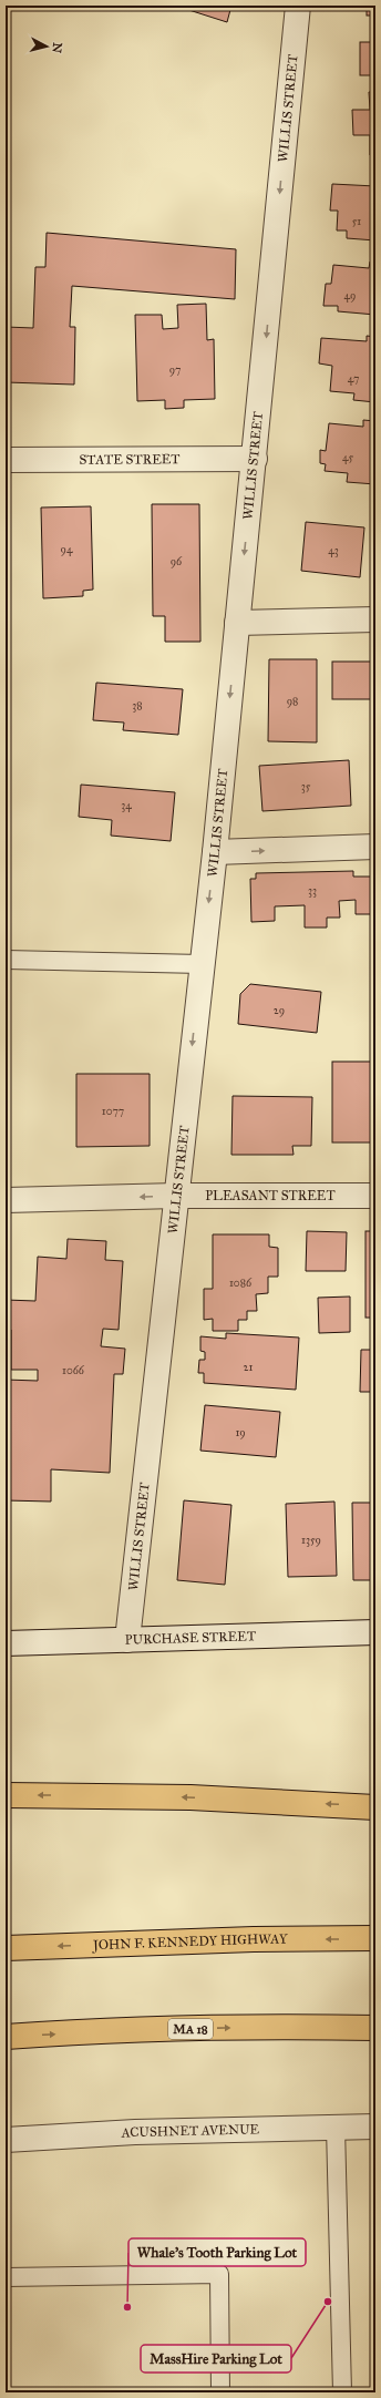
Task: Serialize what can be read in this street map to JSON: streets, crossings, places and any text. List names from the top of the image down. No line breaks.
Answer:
{"streets":{"highway":["JOHN F. KENNEDY HIGHWAY","MA 18"],"street":["WILLIS STREET","STATE STREET","PLEASANT STREET","PURCHASE STREET","ACUSHNET AVENUE"]},"crossings":[["WILLIS STREET","STATE STREET"],["WILLIS STREET","PLEASANT STREET"],["WILLIS STREET","PURCHASE STREET"]],"one_way":["WILLIS STREET","PLEASANT STREET"],"places":["MassHire Parking Lot","Whale's Tooth Parking Lot"],"house_numbers":["51","49","97","47","45","94","43","96","98","38","35","34","33","29","1077","1086","21","1066","19","1359"],"north":"right"}
